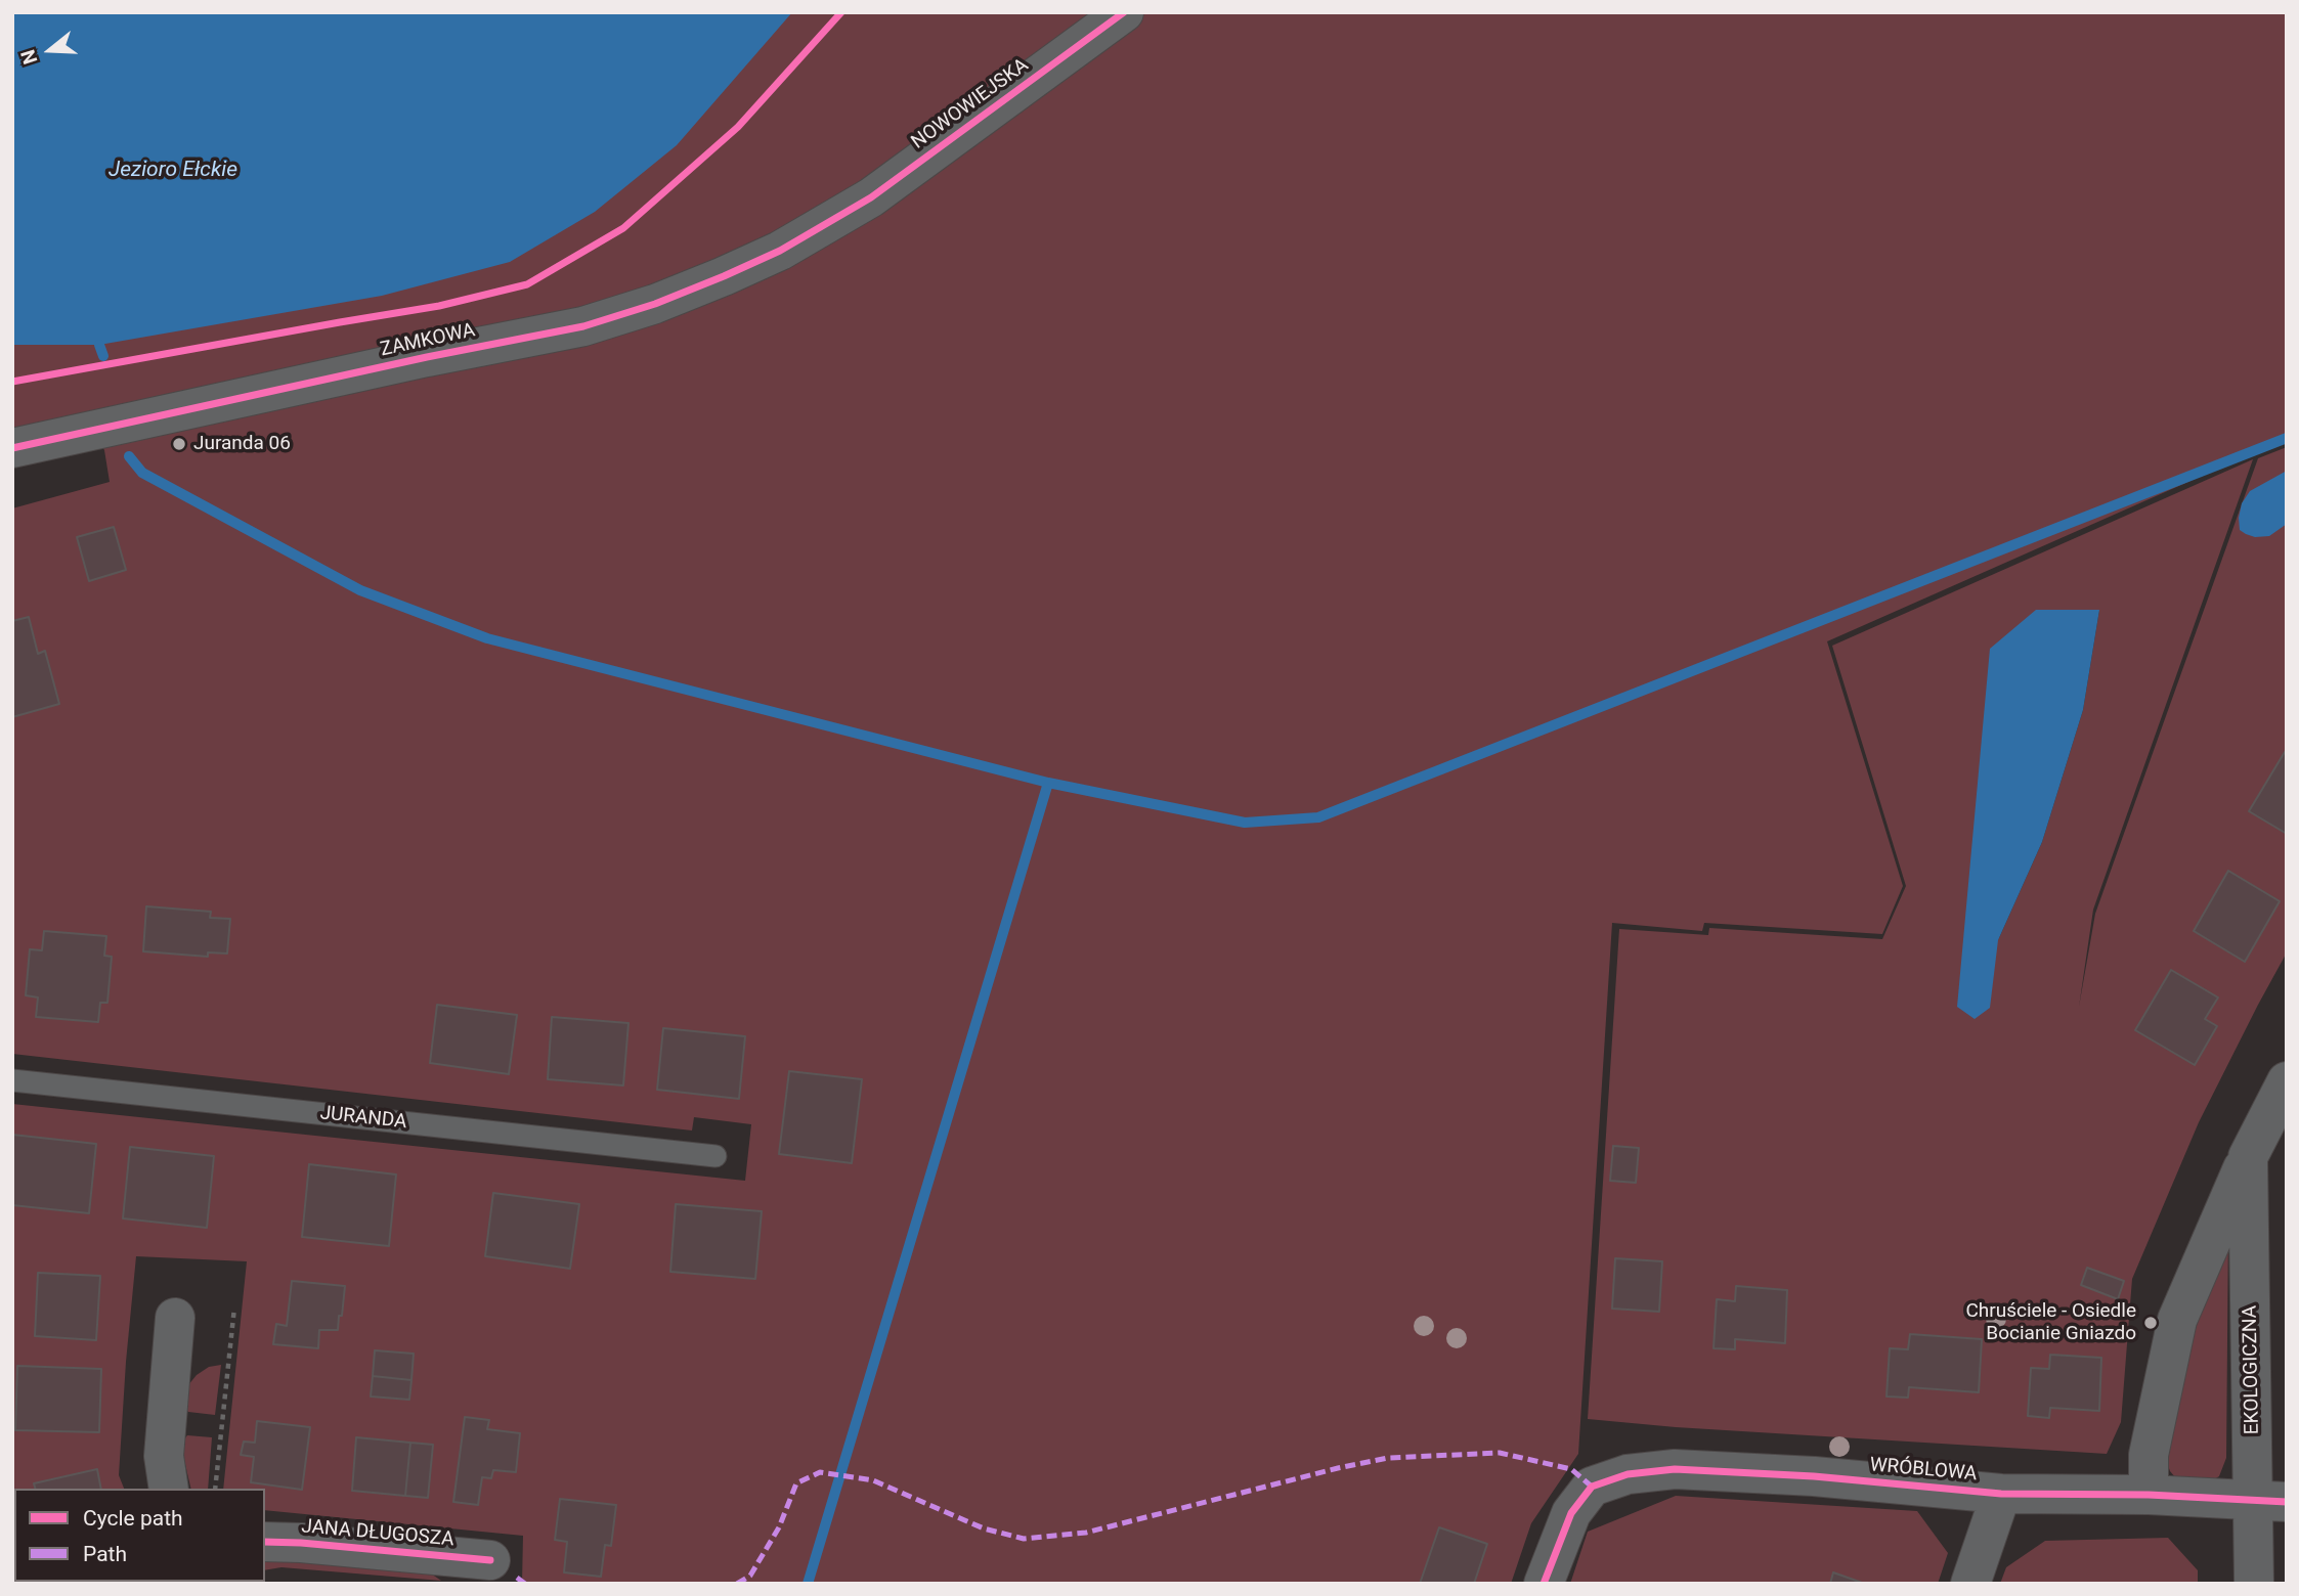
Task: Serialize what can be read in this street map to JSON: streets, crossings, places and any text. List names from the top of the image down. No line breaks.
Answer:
{"streets":{"street":["NOWOWIEJSKA","ZAMKOWA","EKOLOGICZNA","WRÓBLOWA","JANA DŁUGOSZA"],"lane":["JURANDA"]},"crossings":[["NOWOWIEJSKA","ZAMKOWA"],["EKOLOGICZNA","WRÓBLOWA"]],"water":["Jezioro Ełckie"],"places":["Juranda 06","Chruściele - Osiedle Bocianie Gniazdo"],"legend":["Cycle path","Path"],"north":"left"}
